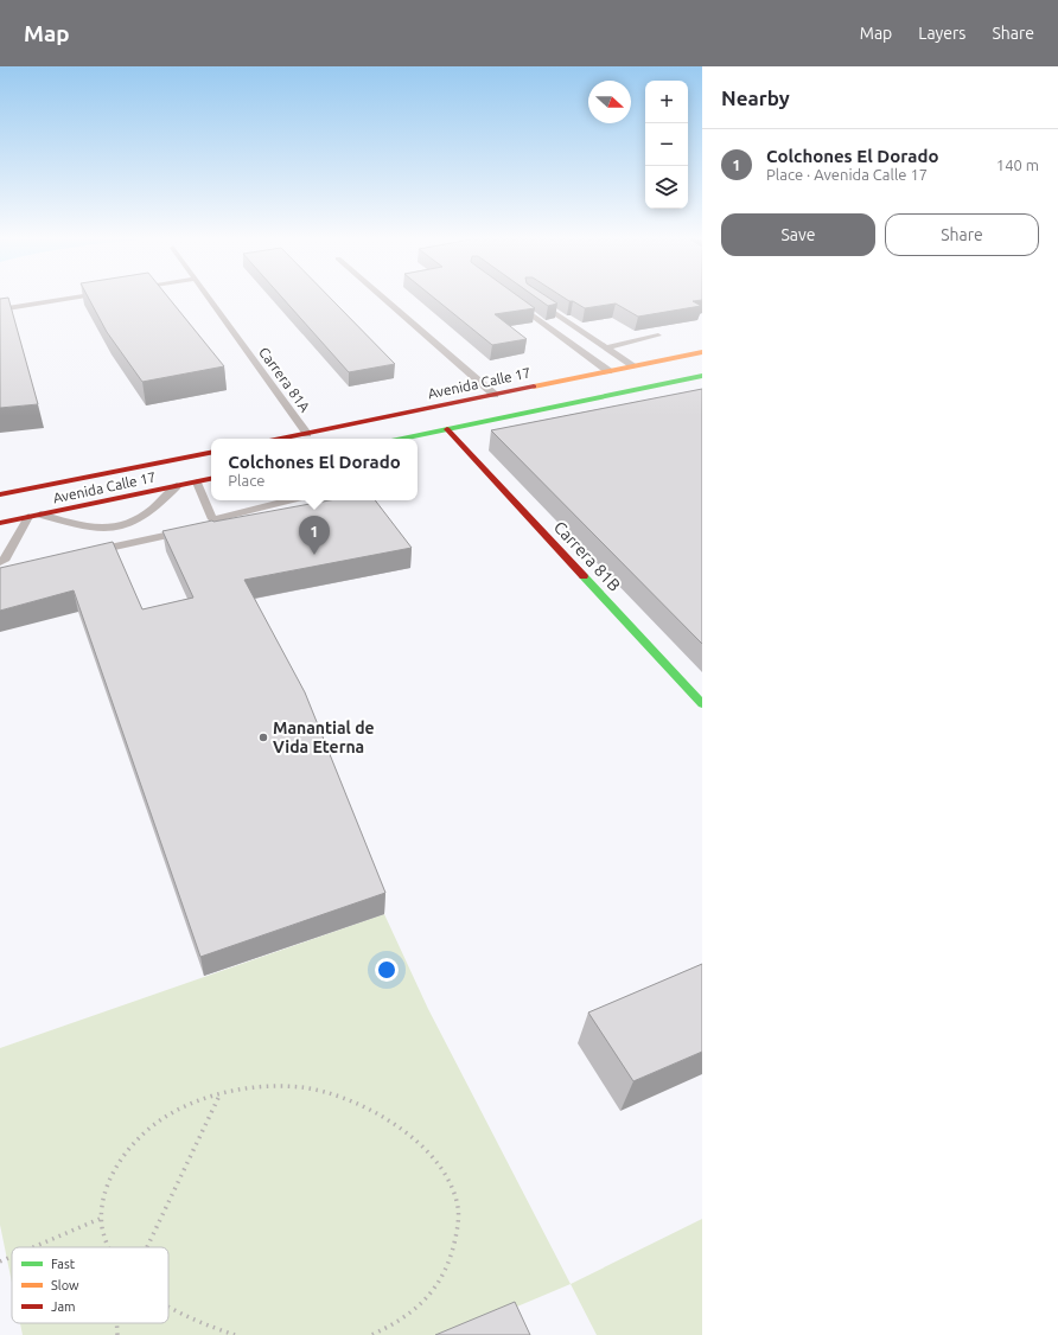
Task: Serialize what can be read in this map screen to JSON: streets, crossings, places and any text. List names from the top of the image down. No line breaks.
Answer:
{"streets":{"main road":["Avenida Calle 17","Carrera 81B"],"lane":["Carrera 81A"]},"crossings":[["Carrera 81A","Avenida Calle 17"]],"places":["Manantial de Vida Eterna"],"legend":["Fast","Slow","Jam"],"north":"right","page":{"header":"Map","nav":["Map","Layers","Share"],"heading":"Nearby","map_buttons":["+","−"],"list":[{"mark":"1","name":"Colchones El Dorado","note":"Place · Avenida Calle 17","value":"140 m"}],"buttons":["Save","Share"],"popup":["Colchones El Dorado","Place"],"pins":"1"}}
